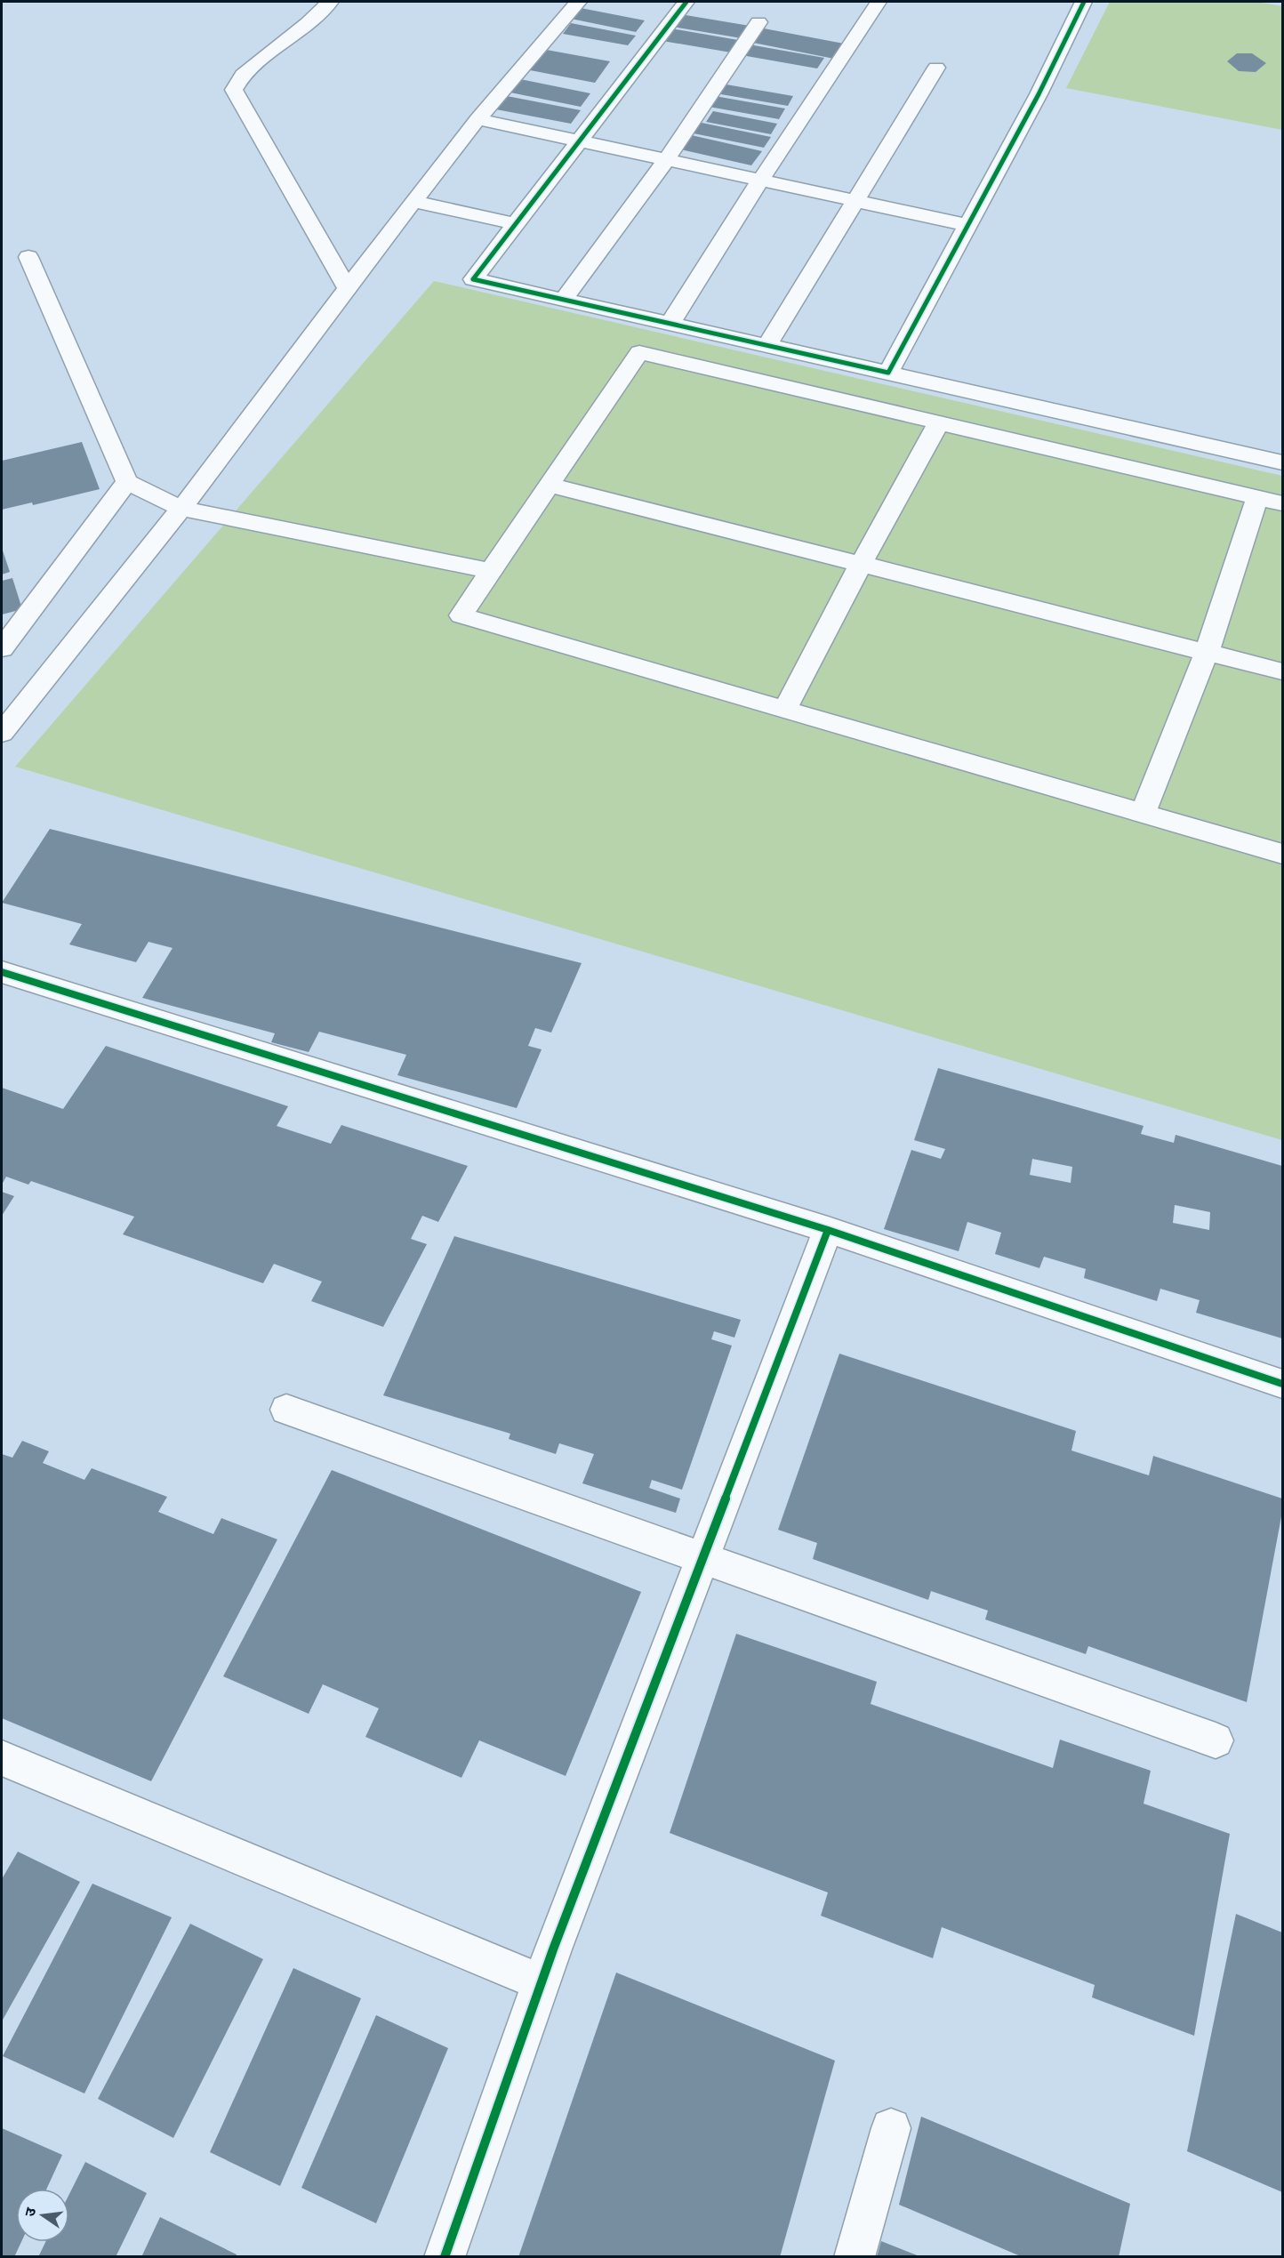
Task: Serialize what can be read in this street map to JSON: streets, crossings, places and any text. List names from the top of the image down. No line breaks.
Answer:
{"north":"left"}
